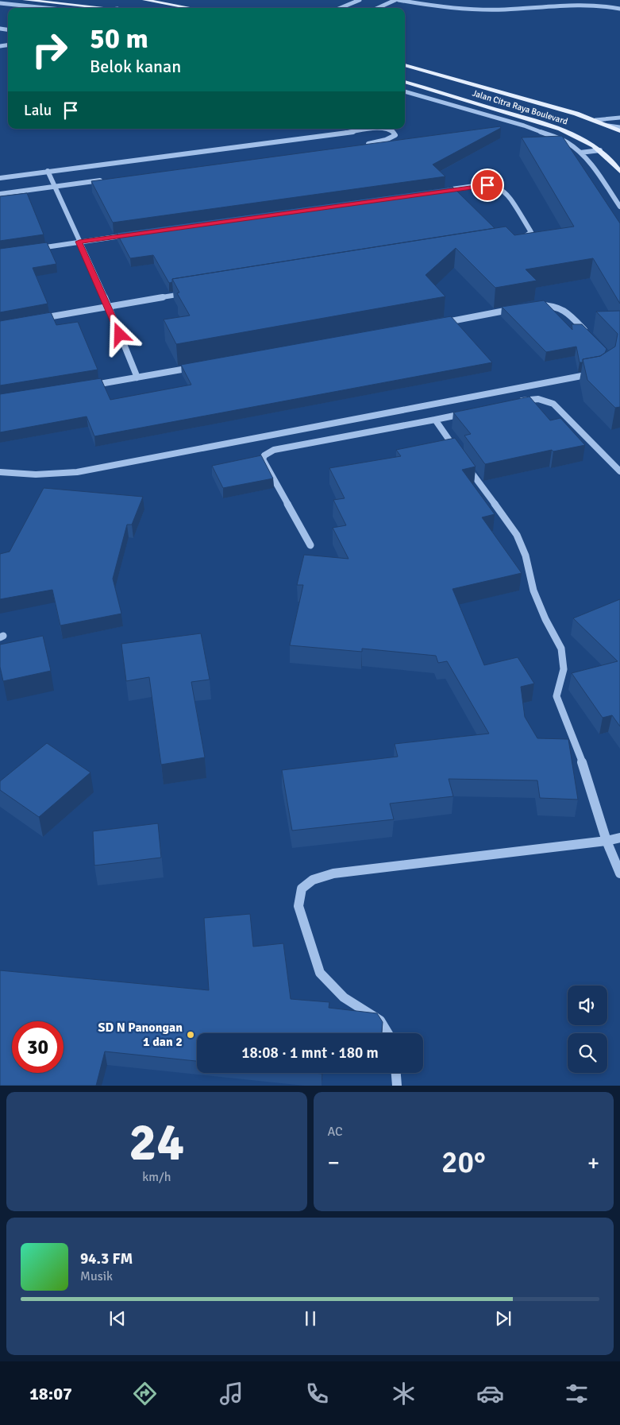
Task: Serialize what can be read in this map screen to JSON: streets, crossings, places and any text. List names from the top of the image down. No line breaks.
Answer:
{"streets":{"main road":["Jalan Citra Raya Boulevard"]},"places":["SD N Panongan 1 dan 2"],"page":{"turn":["50 m","Belok kanan"],"then":"Lalu","limit":"30","trip":"18:08 · 1 mnt · 180 m","tile":[["24","km/h"],"AC"],"heat":["−","20°","+"],"song":["94.3 FM","Musik"],"tabs":"18:07"}}
